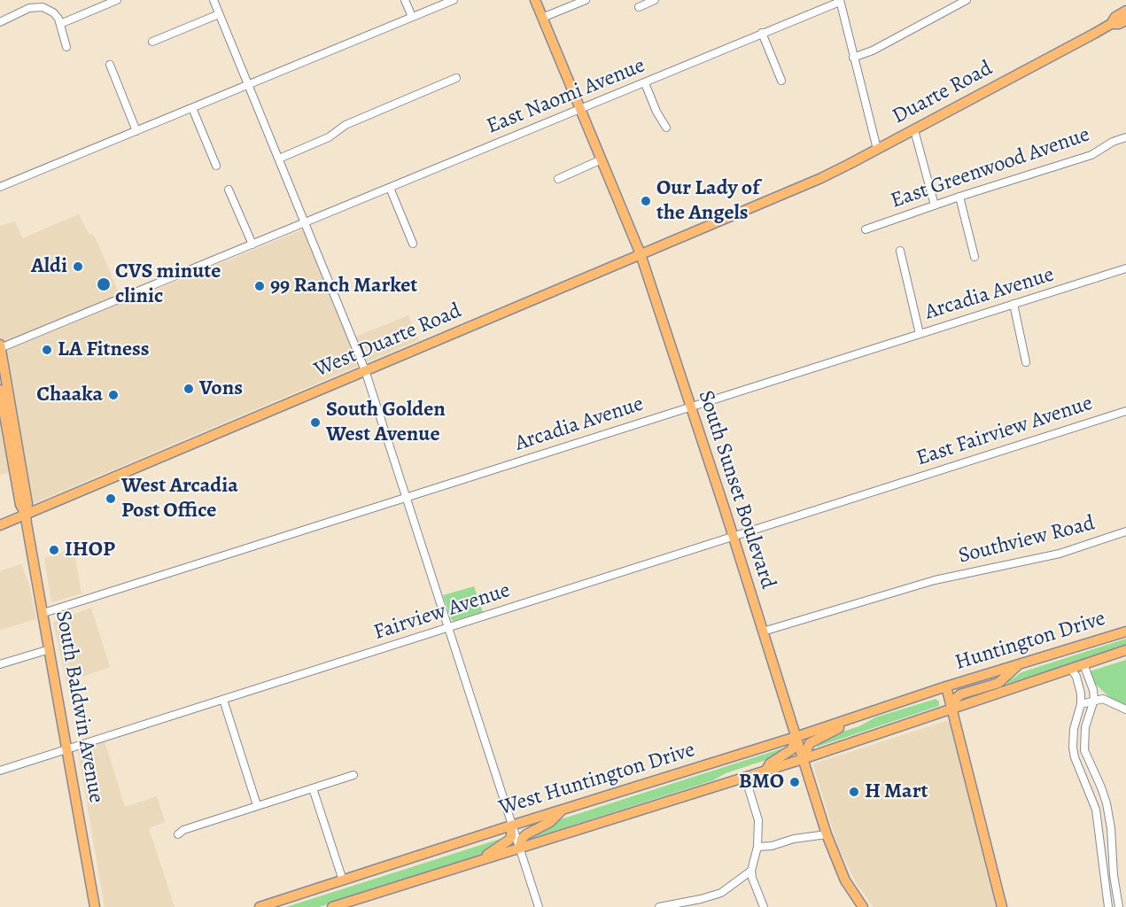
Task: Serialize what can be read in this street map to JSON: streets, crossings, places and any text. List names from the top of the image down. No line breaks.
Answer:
{"streets":{"main road":["Duarte Road","West Duarte Road","South Sunset Boulevard","Huntington Drive","South Baldwin Avenue","West Huntington Drive"],"street":["East Naomi Avenue","East Greenwood Avenue","Arcadia Avenue","East Fairview Avenue","Southview Road","Fairview Avenue"]},"crossings":[["Duarte Road","West Duarte Road"],["East Naomi Avenue","South Sunset Boulevard"],["East Naomi Avenue","South Baldwin Avenue"],["Arcadia Avenue","South Sunset Boulevard"],["Arcadia Avenue","South Baldwin Avenue"],["West Duarte Road","South Sunset Boulevard"],["West Duarte Road","South Baldwin Avenue"],["East Fairview Avenue","Fairview Avenue"],["South Sunset Boulevard","Southview Road"],["South Sunset Boulevard","Fairview Avenue"],["South Sunset Boulevard","West Huntington Drive"],["Fairview Avenue","South Baldwin Avenue"],["Huntington Drive","West Huntington Drive"]],"places":["Our Lady of the Angels","Aldi","CVS minute clinic","99 Ranch Market","LA Fitness","Vons","Chaaka","South Golden West Avenue","West Arcadia Post Office","IHOP","BMO","H Mart"]}
